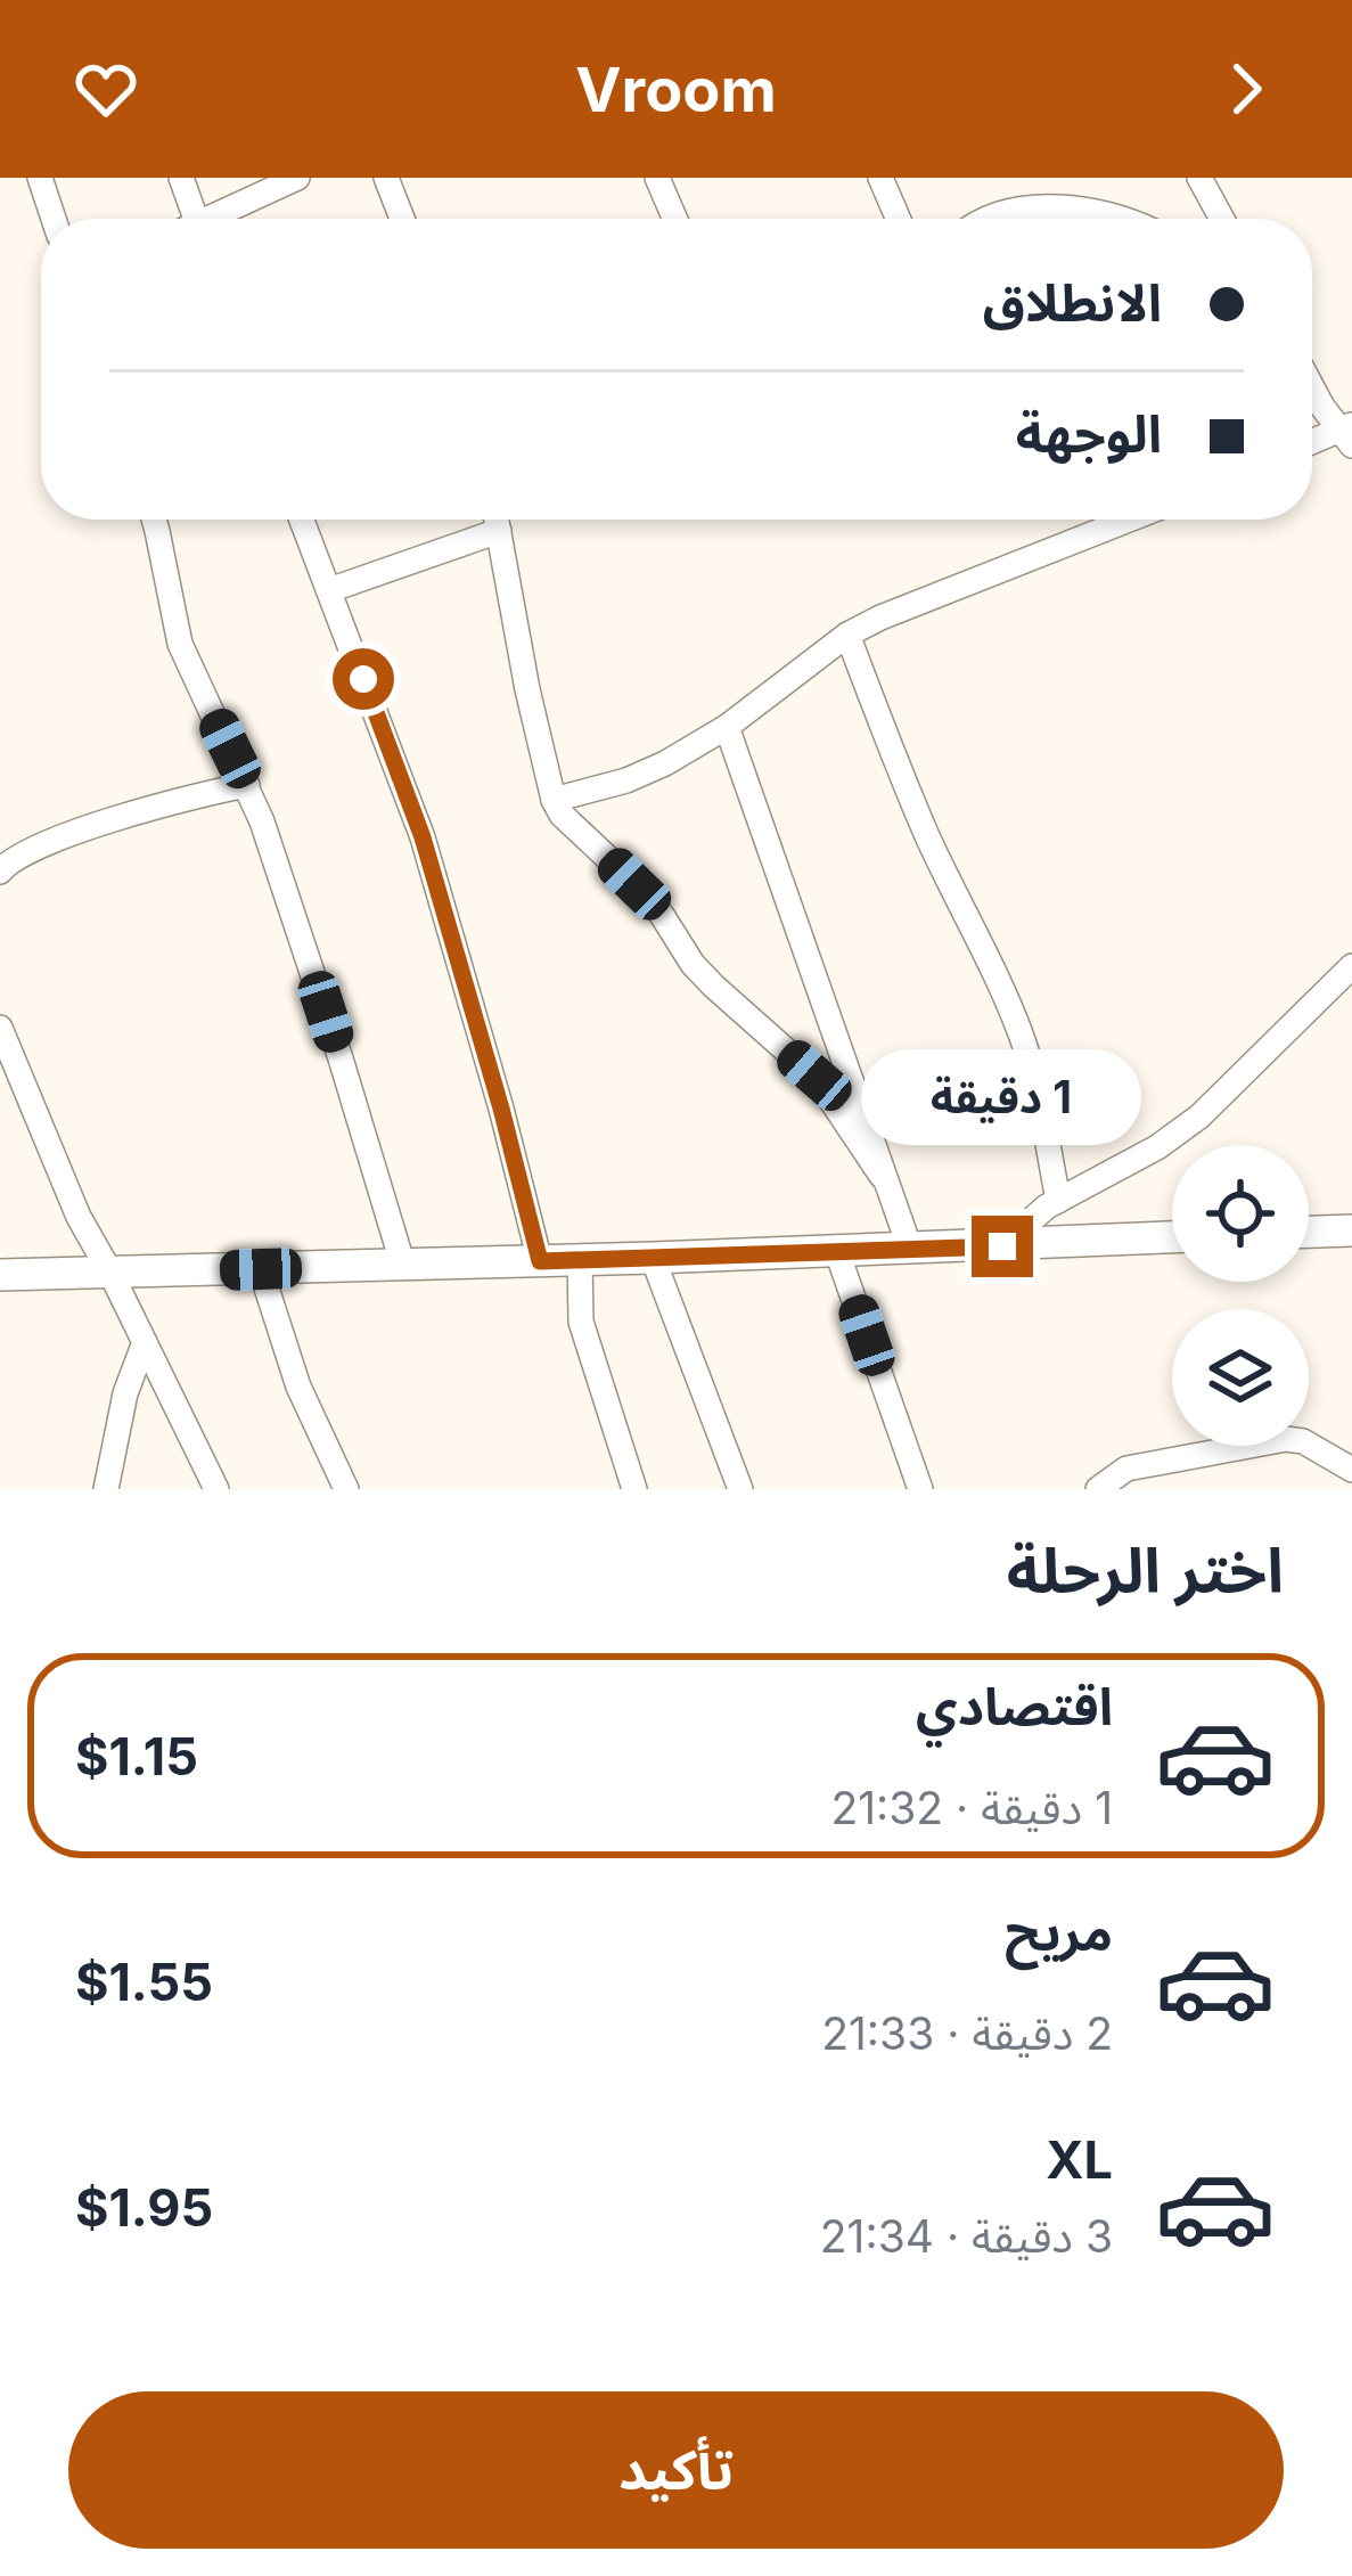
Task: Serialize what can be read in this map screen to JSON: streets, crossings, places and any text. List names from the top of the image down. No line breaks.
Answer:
{"page":{"header":"Vroom","banner":["الانطلاق","الوجهة"],"bubble":"1 دقيقة","heading":"اختر الرحلة","list":[{"name":"اقتصادي","note":"1 دقيقة · 21:32","value":"$1.15"},{"name":"مريح","note":"2 دقيقة · 21:33","value":"$1.55"},{"name":"XL","note":"3 دقيقة · 21:34","value":"$1.95"}],"buttons":"تأكيد"}}
